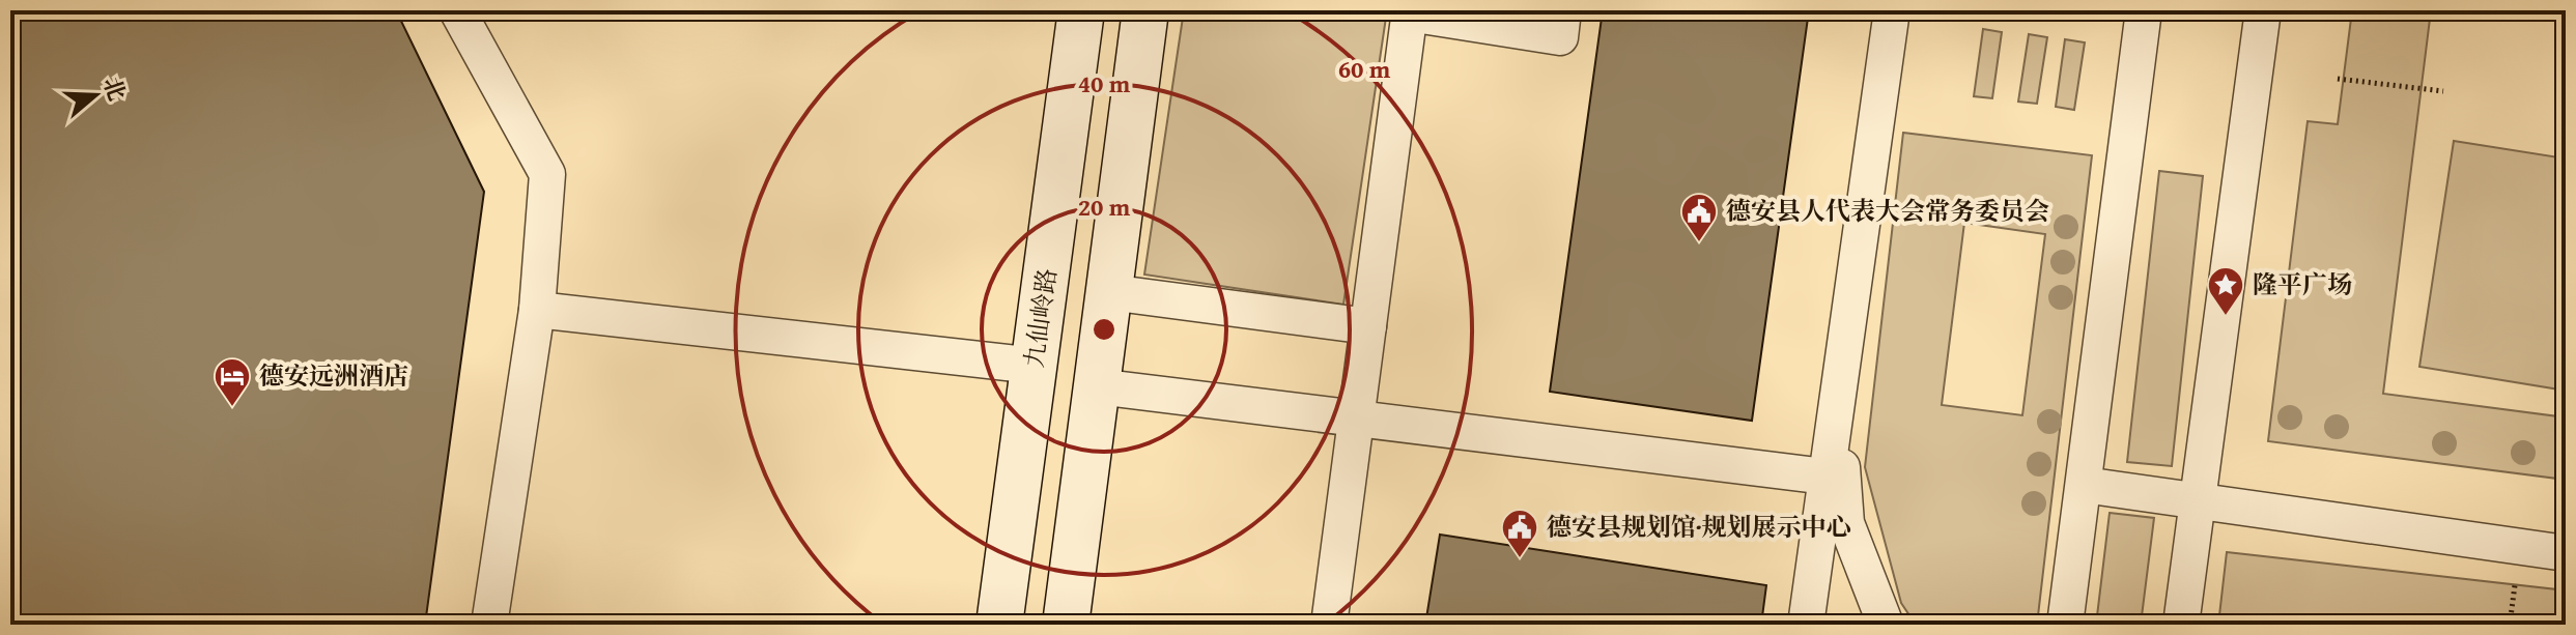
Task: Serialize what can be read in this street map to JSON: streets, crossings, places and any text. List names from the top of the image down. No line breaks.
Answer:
{"streets":{"street":["九仙岭路"]},"places":{"public building":["德安县人代表大会常务委员会","德安县规划馆·规划展示中心"],"place":["隆平广场"],"hotel":["德安远洲酒店"]},"north":"right","rings":["60 m","40 m","20 m"]}
